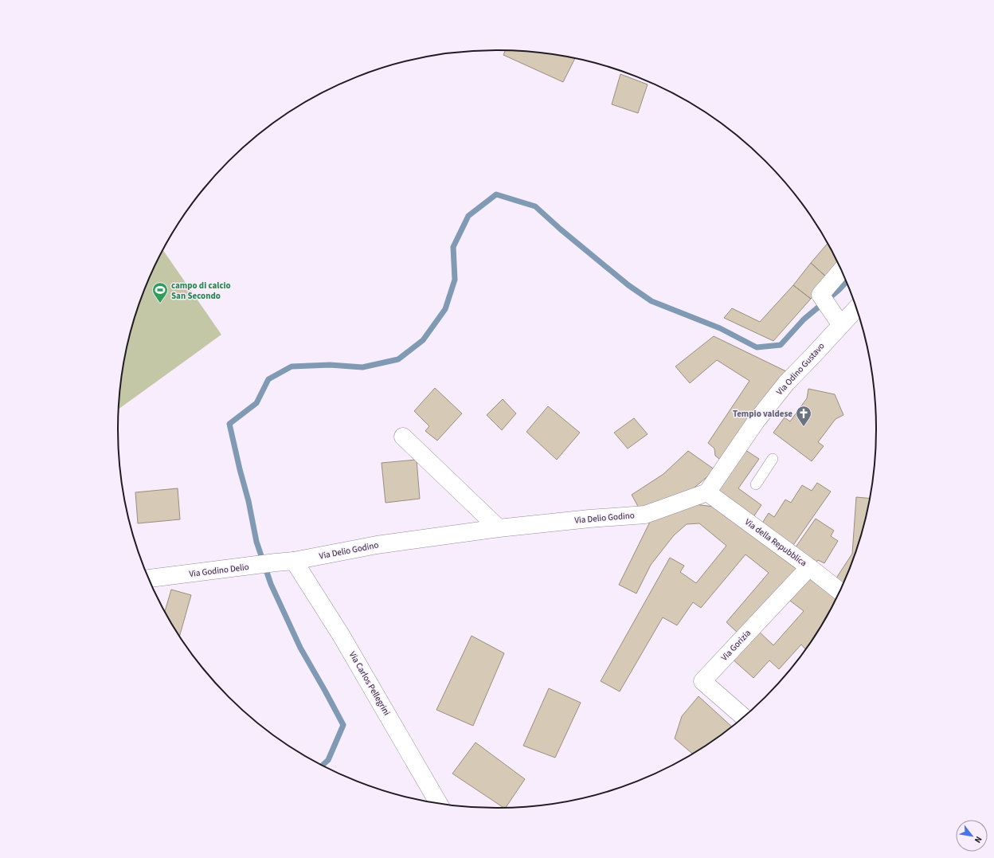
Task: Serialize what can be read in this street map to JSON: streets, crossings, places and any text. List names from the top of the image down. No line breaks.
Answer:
{"streets":{"street":["Via Odino Gustavo","Via Delio Godino","Via della Repubblica","Via Godino Delio","Via Gorizia","Via Carlos Pellegrini"]},"crossings":[["Via Odino Gustavo","Via Delio Godino"],["Via Odino Gustavo","Via della Repubblica"],["Via Delio Godino","Via della Repubblica"],["Via Delio Godino","Via Godino Delio"],["Via Delio Godino","Via Carlos Pellegrini"],["Via della Repubblica","Via Gorizia"],["Via Godino Delio","Via Carlos Pellegrini"]],"places":{"sports":["campo di calcio San Secondo"],"church":["Tempio valdese"]},"north":"bottom right"}
